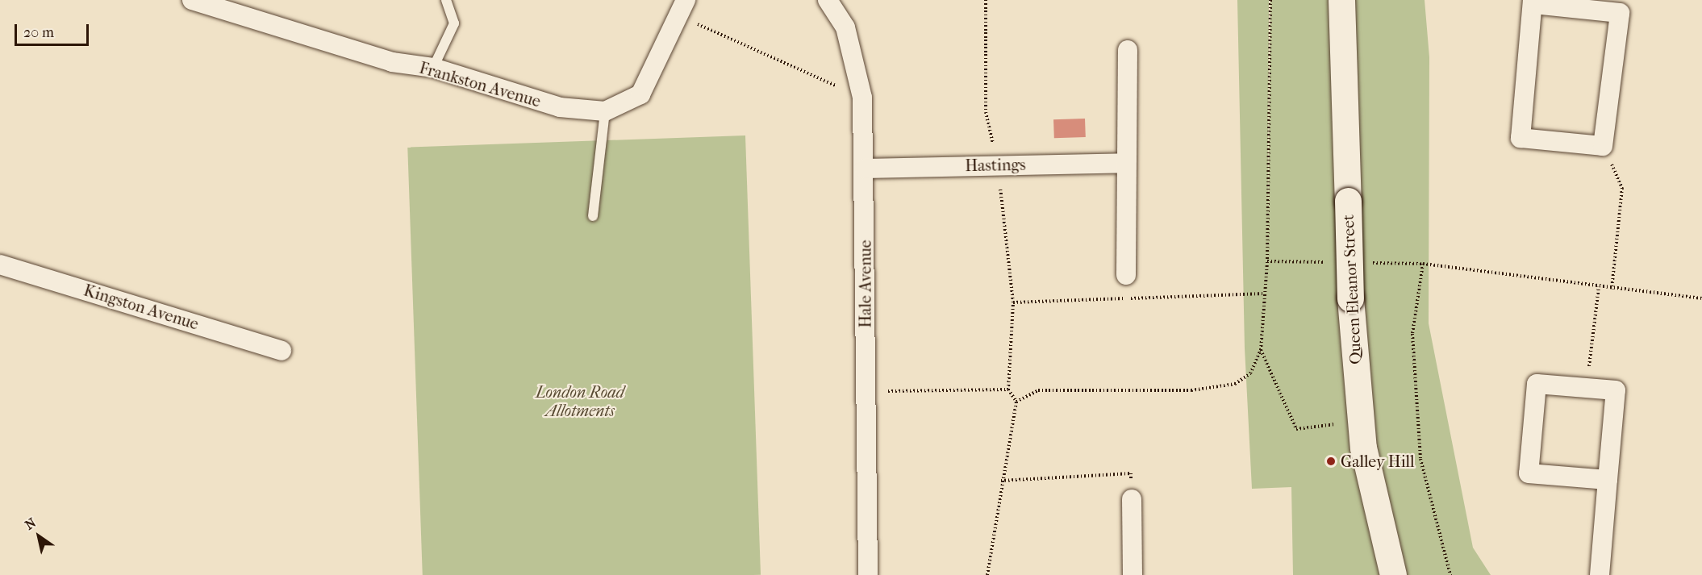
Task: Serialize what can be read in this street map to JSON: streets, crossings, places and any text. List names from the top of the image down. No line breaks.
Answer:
{"streets":{"street":["Frankston Avenue","Hastings","Hale Avenue","Queen Eleanor Street","Kingston Avenue"]},"crossings":[["Hastings","Hale Avenue"]],"parks":["London Road Allotments"],"places":["Galley Hill"],"scale_bar":"20 m","north":"top left"}
